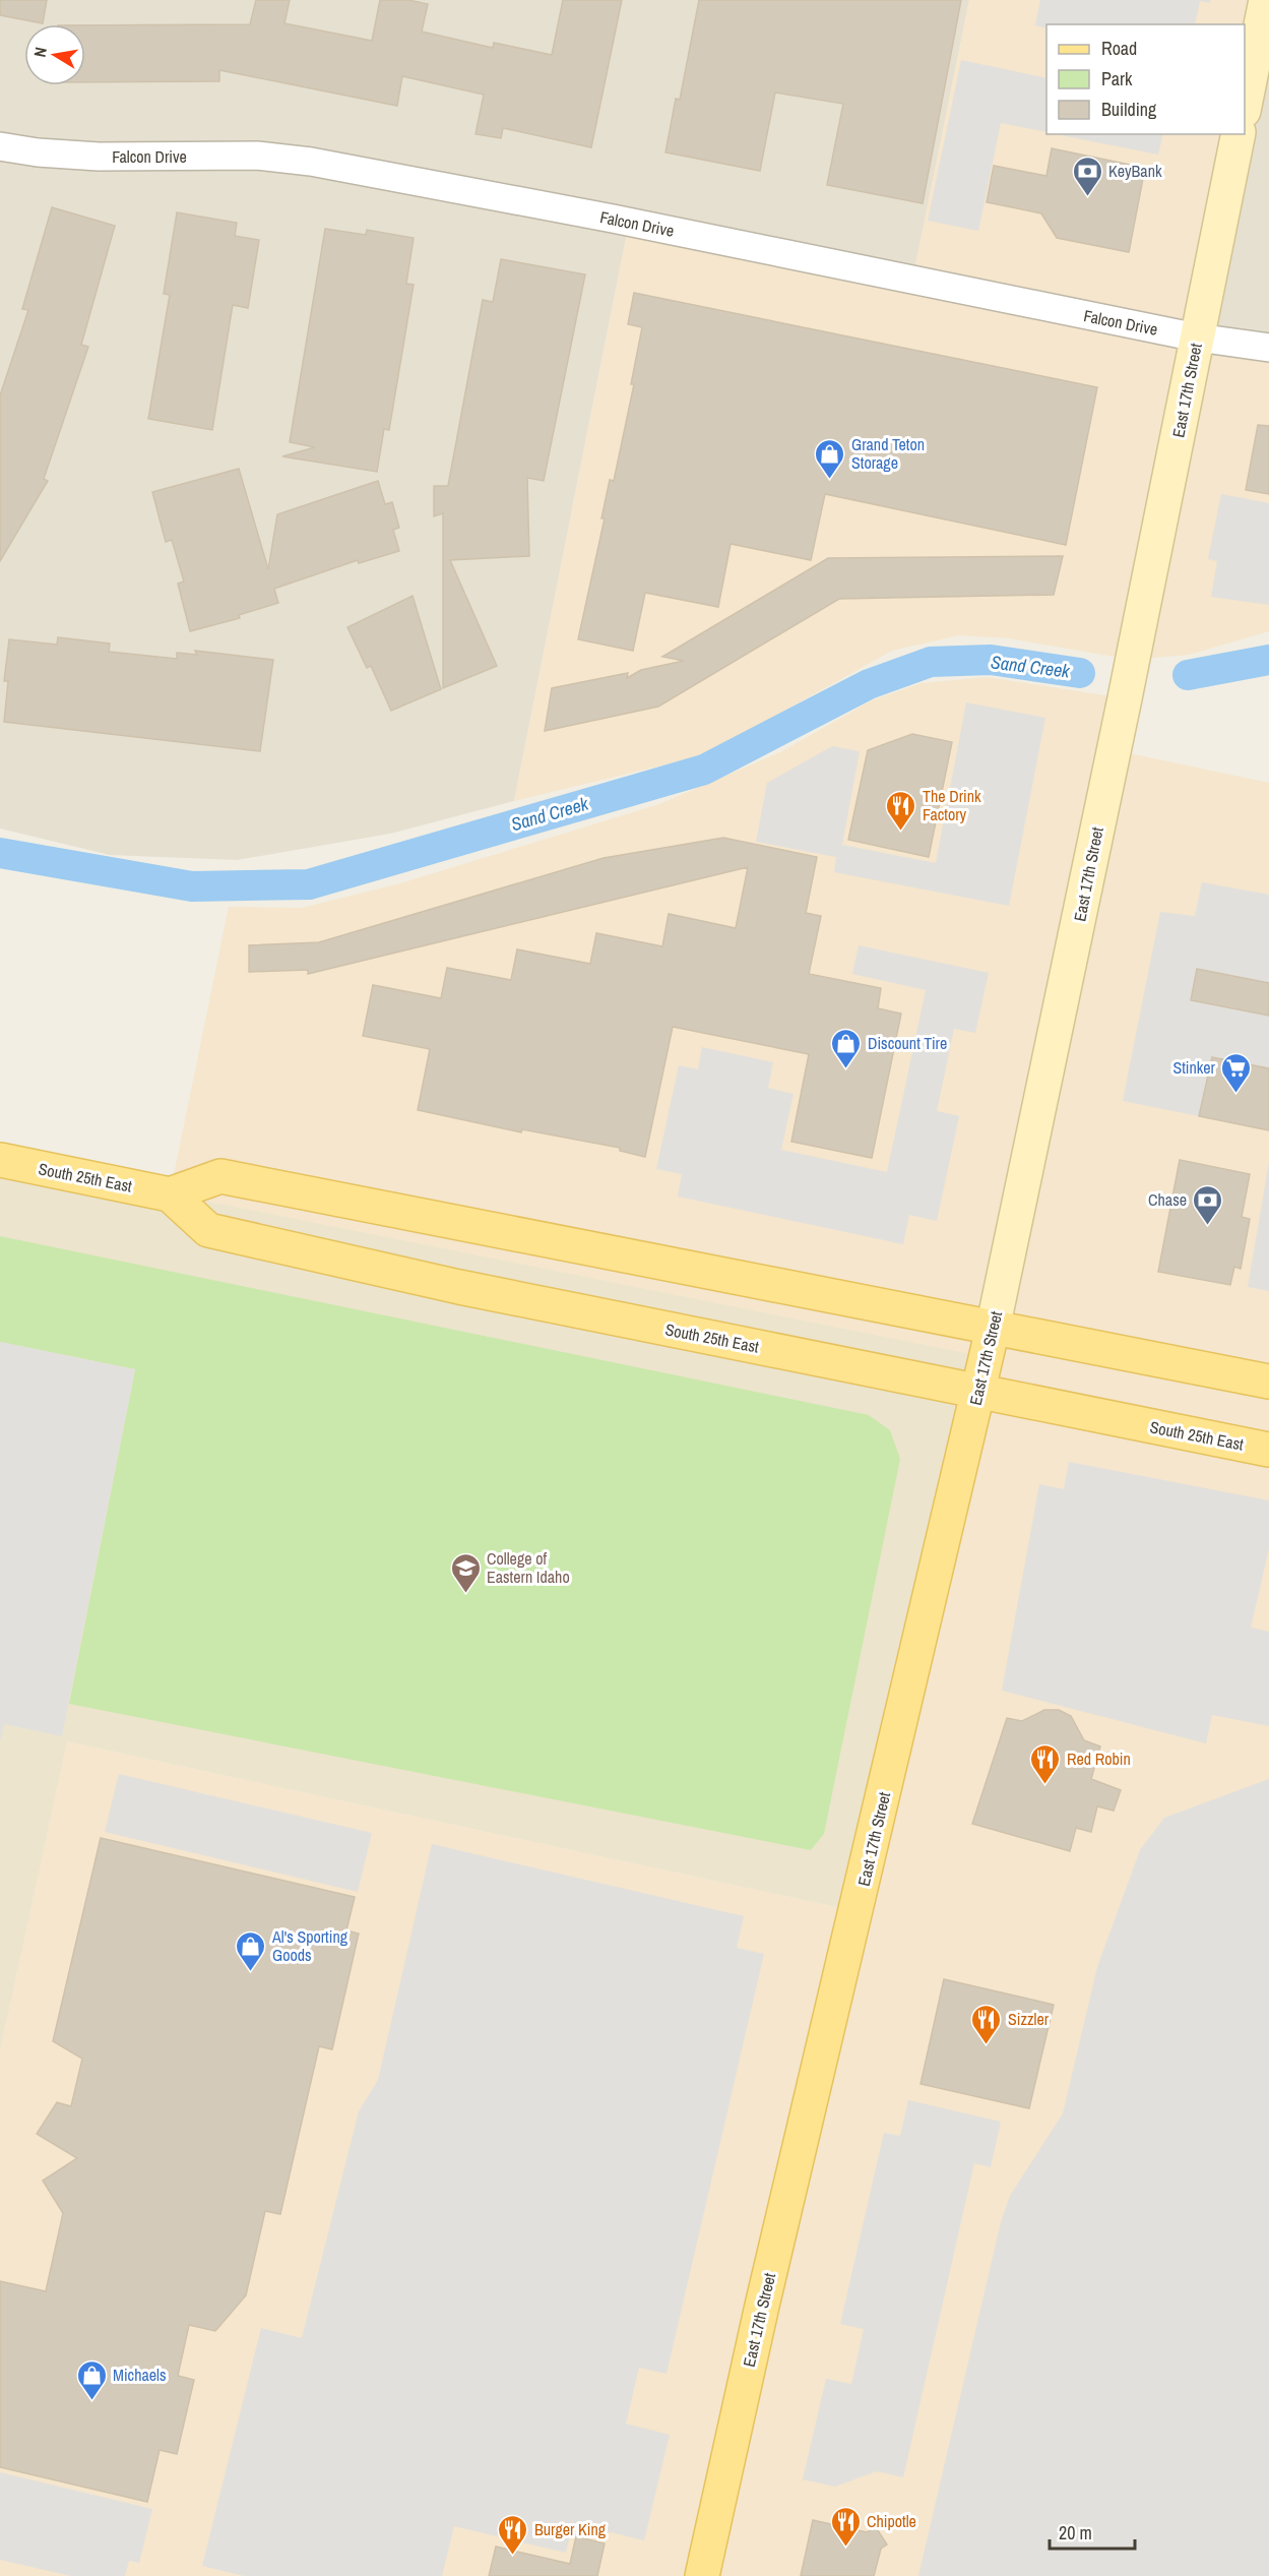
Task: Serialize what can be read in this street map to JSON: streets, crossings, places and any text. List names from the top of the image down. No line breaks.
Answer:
{"streets":{"main road":["East 17th Street","South 25th East"],"street":["Falcon Drive"]},"crossings":[["Falcon Drive","East 17th Street"],["East 17th Street","South 25th East"]],"water":["Sand Creek"],"places":{"bank":["KeyBank","Chase"],"shop":["Grand Teton Storage","Discount Tire","Al's Sporting Goods","Michaels"],"restaurant":["The Drink Factory","Red Robin","Sizzler","Chipotle","Burger King"],"supermarket":["Stinker"],"school or university":["College of Eastern Idaho"]},"legend":["Road","Park","Building"],"scale_bar":"20 m","north":"left"}
